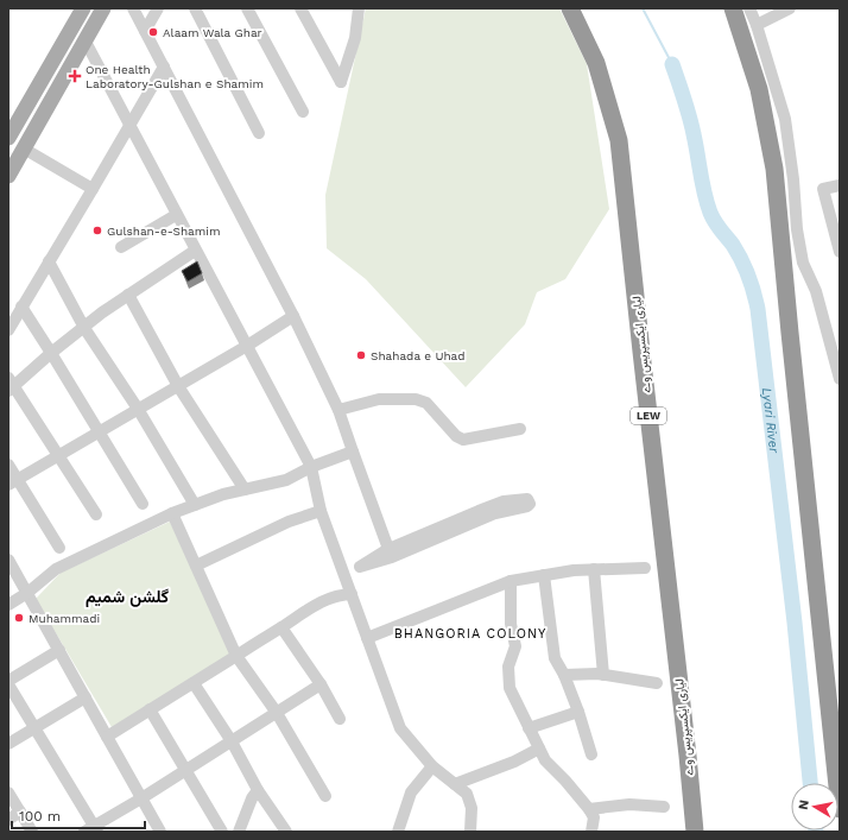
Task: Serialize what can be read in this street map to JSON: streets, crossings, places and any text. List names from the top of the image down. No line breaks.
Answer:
{"streets":{"highway":["لیاری ایکسپریس وے","LEW"]},"districts":["گلشن شمیم","BHANGORIA COLONY"],"water":["Lyari River"],"places":{"other":["Alaam Wala Ghar","Gulshan-e-Shamim","Shahada e Uhad","Muhammadi"],"health":["One Health Laboratory-Gulshan e Shamim"]},"scale_bar":"100 m","north":"left"}
